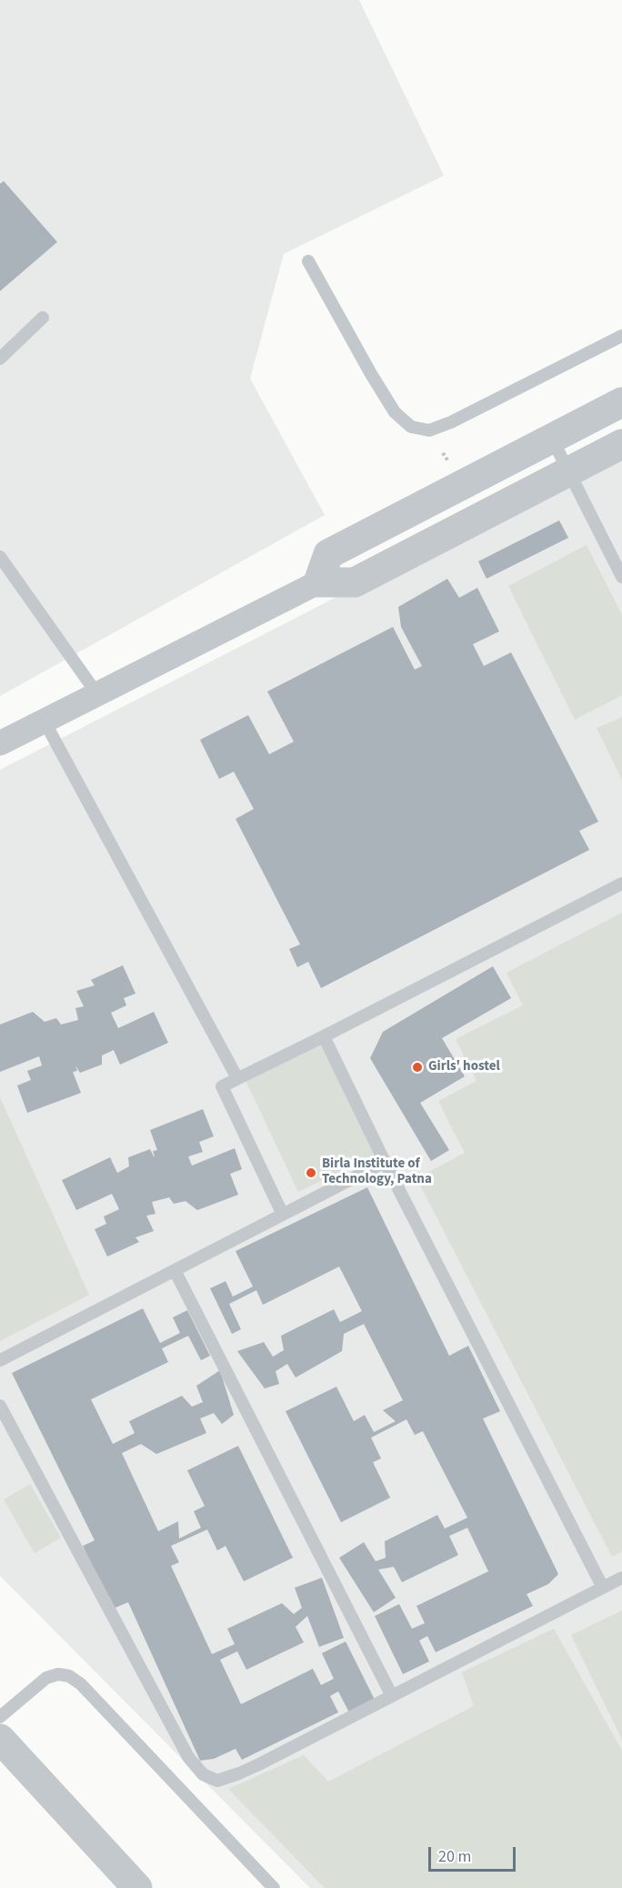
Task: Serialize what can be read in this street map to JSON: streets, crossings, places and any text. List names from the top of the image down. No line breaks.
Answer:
{"places":["Girls' hostel","Birla Institute of Technology, Patna"],"scale_bar":"20 m"}
